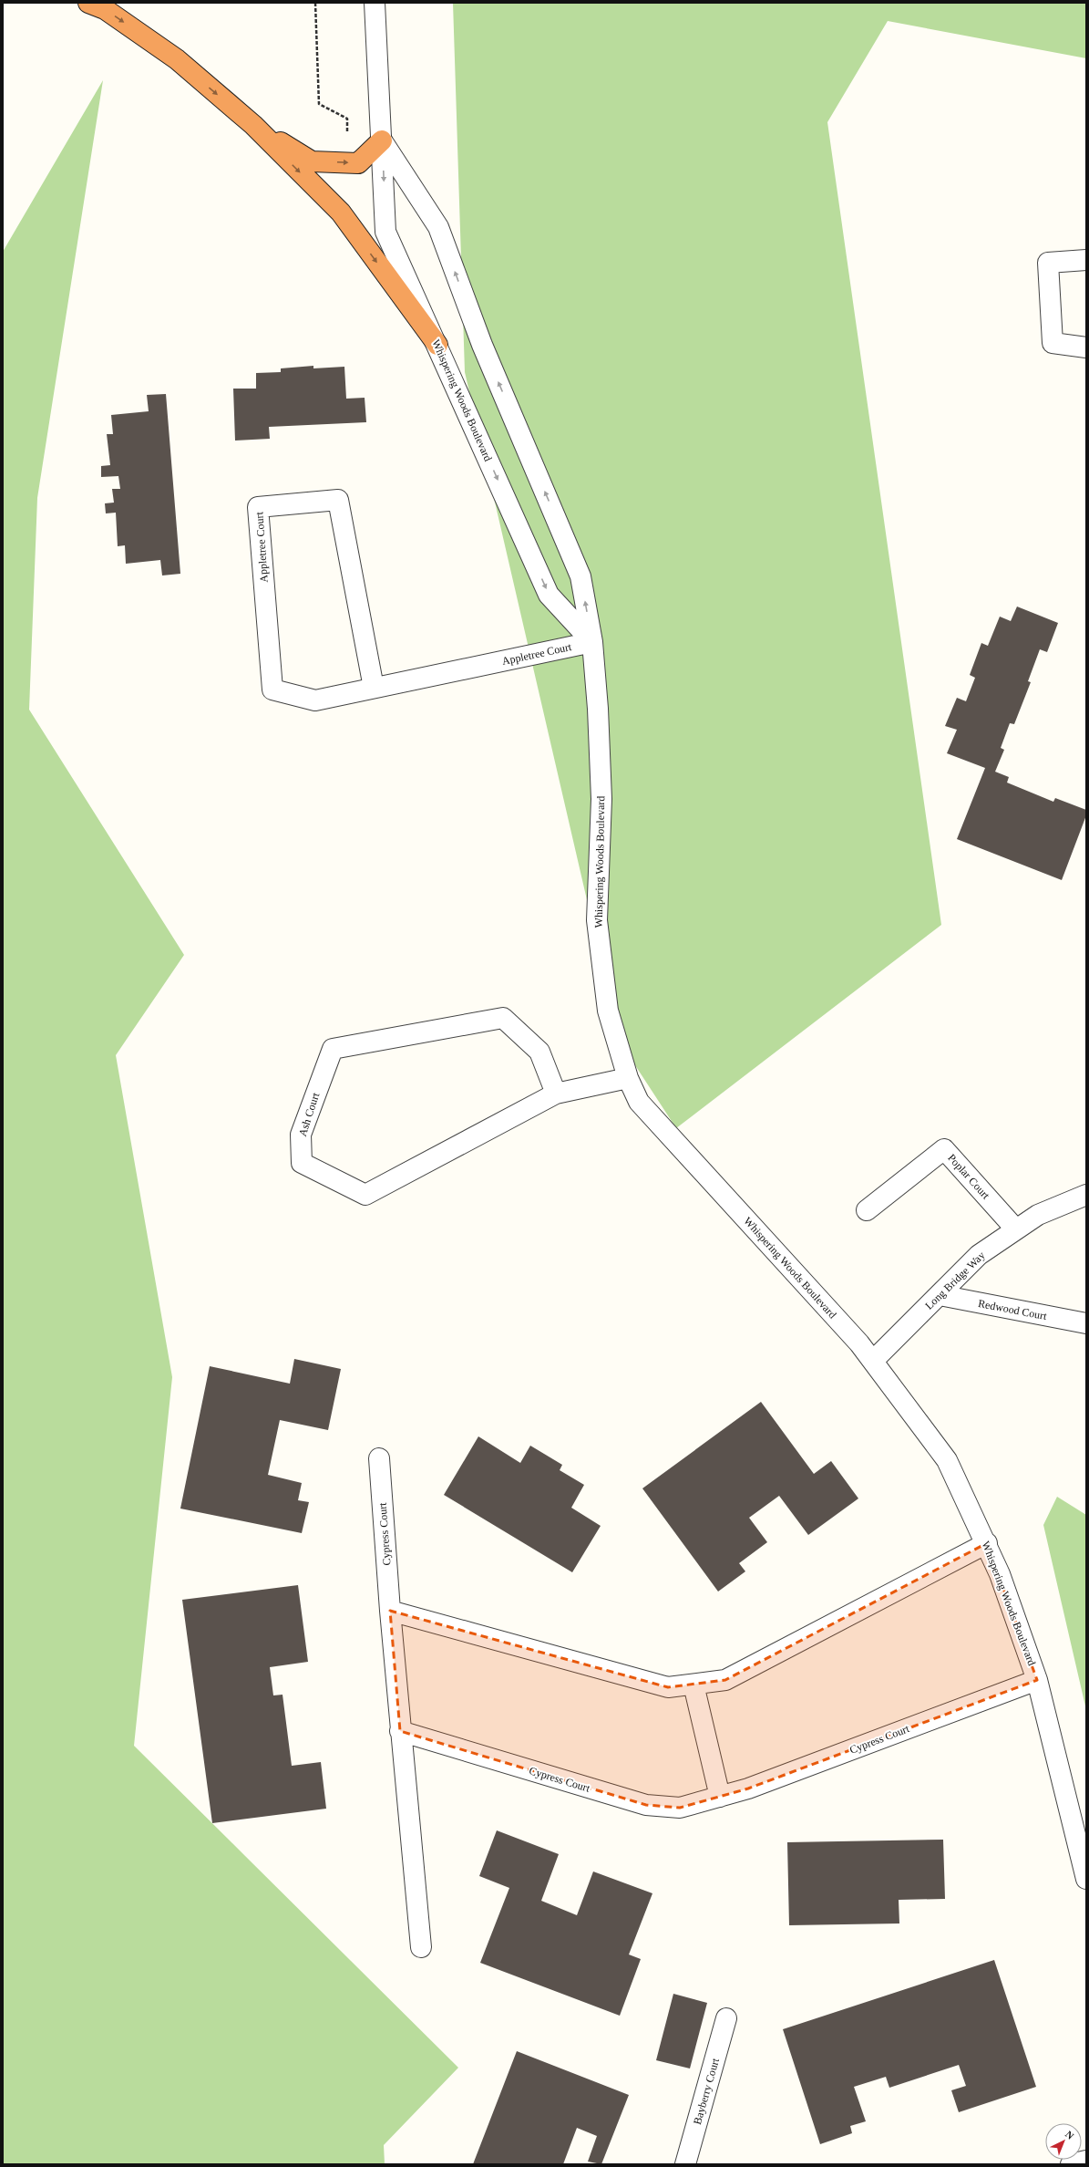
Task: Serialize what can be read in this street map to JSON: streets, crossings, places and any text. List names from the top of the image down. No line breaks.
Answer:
{"streets":{"street":["Whispering Woods Boulevard","Appletree Court","Ash Court","Poplar Court","Long Bridge Way","Redwood Court","Cypress Court","Bayberry Court"]},"crossings":[["Whispering Woods Boulevard","Appletree Court"],["Whispering Woods Boulevard","Ash Court"],["Whispering Woods Boulevard","Long Bridge Way"],["Whispering Woods Boulevard","Cypress Court"],["Poplar Court","Long Bridge Way"],["Long Bridge Way","Redwood Court"]],"north":"top right"}
